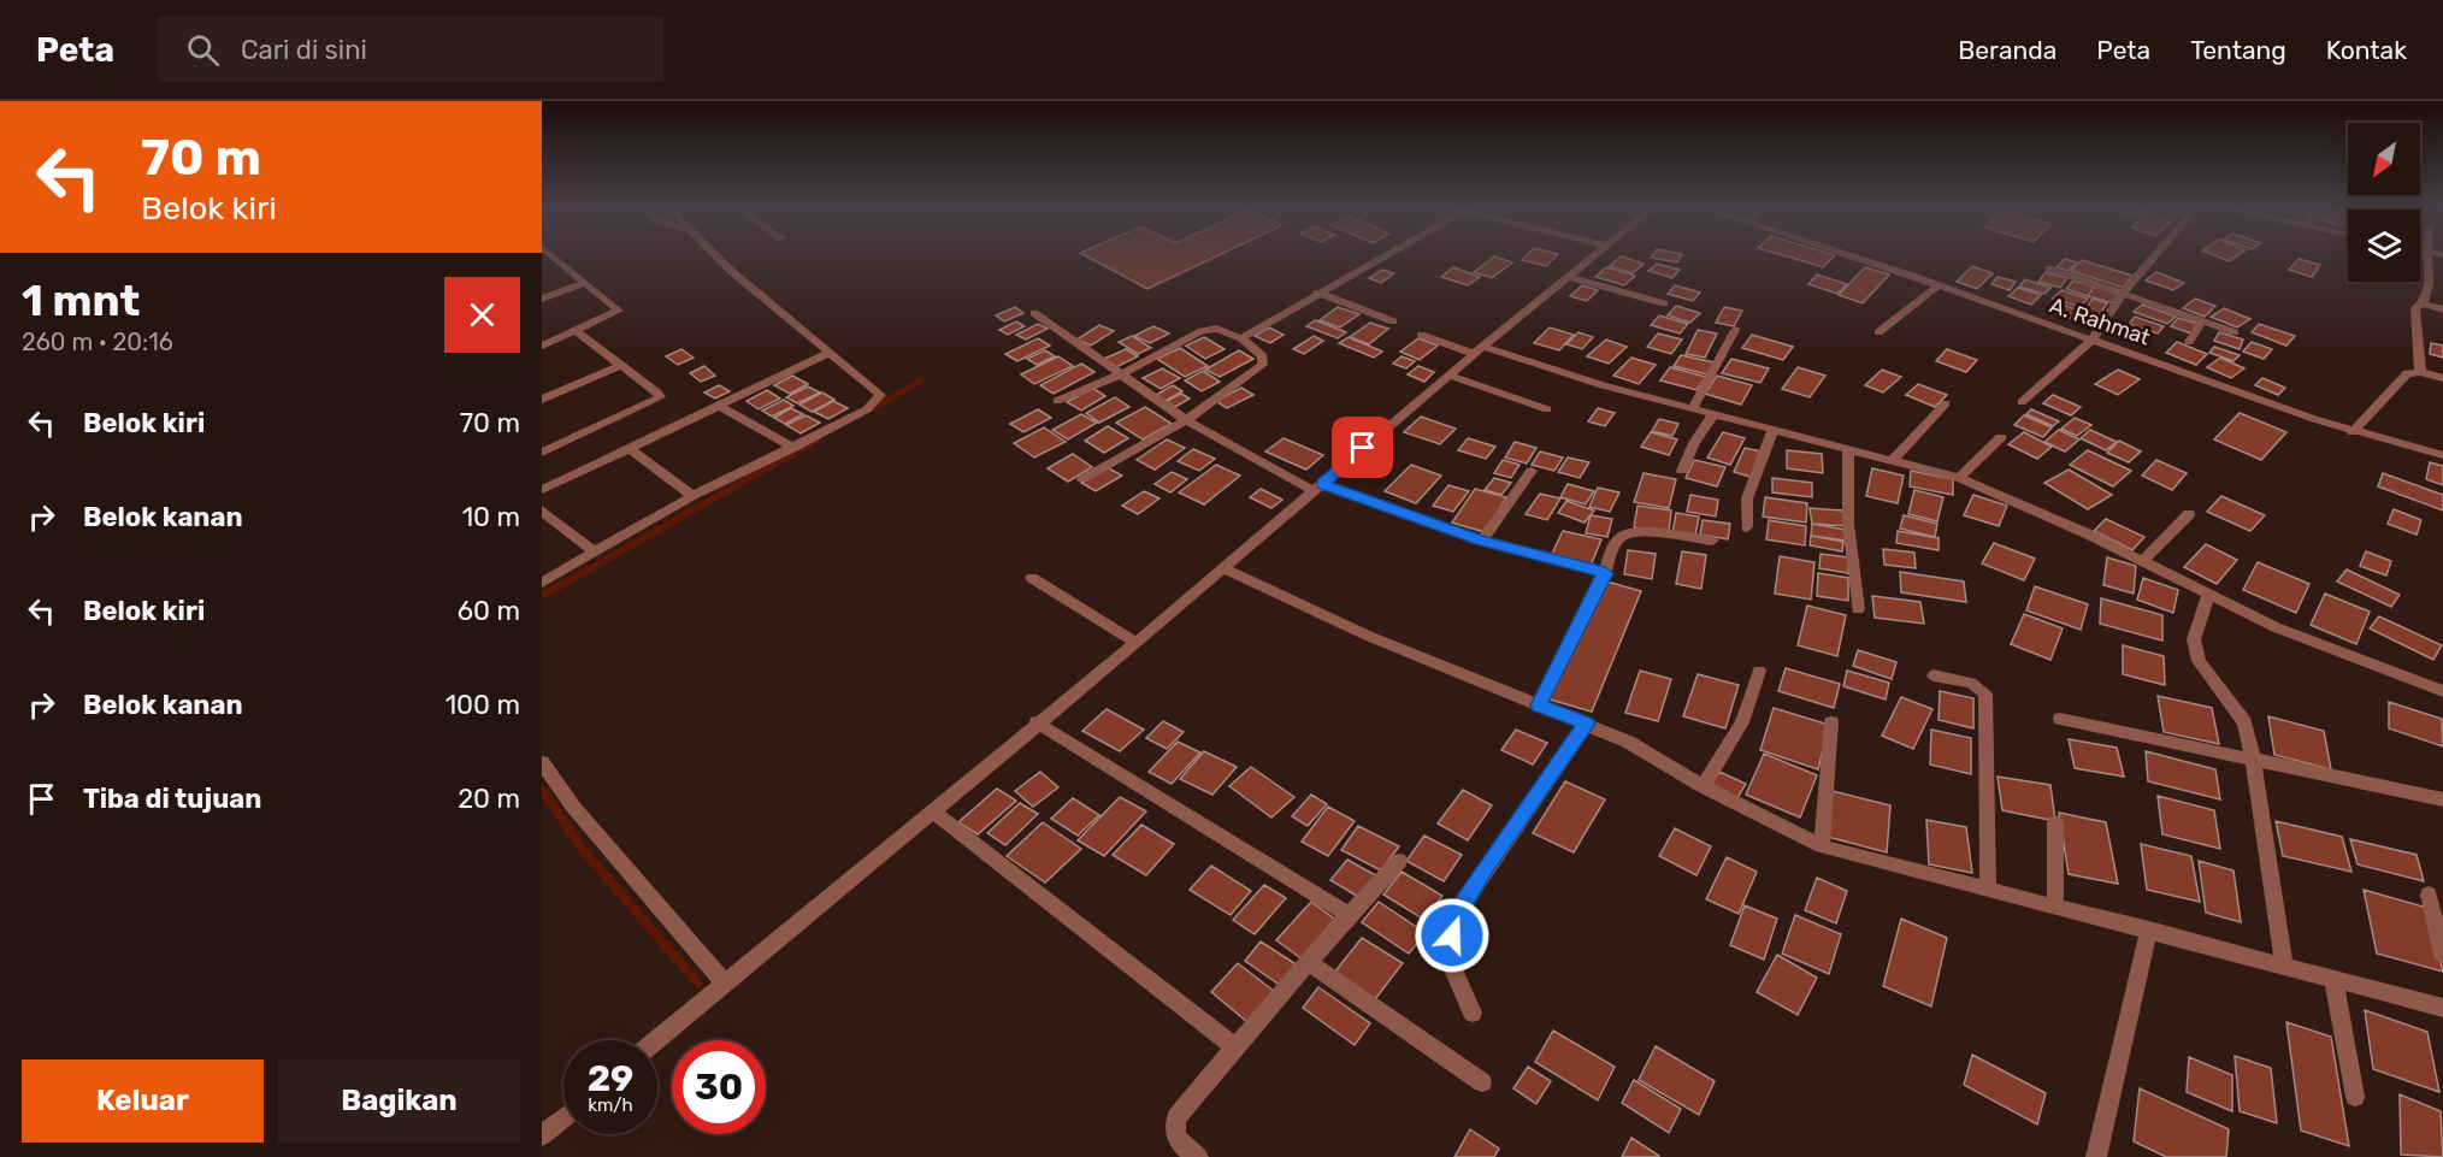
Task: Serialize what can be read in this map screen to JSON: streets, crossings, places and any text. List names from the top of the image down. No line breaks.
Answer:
{"streets":{"street":["A. Rahmat"]},"north":"bottom left","page":{"header":"Peta","search":"Cari di sini","nav":["Beranda","Peta","Tentang","Kontak"],"turn":["70 m","Belok kiri"],"heading":["1 mnt","260 m · 20:16"],"list":[{"name":"Belok kiri","value":"70 m"},{"name":"Belok kanan","value":"10 m"},{"name":"Belok kiri","value":"60 m"},{"name":"Belok kanan","value":"100 m"},{"name":"Tiba di tujuan","value":"20 m"}],"speed":"29 km/h","limit":"30","buttons":["Keluar","Bagikan"]}}
